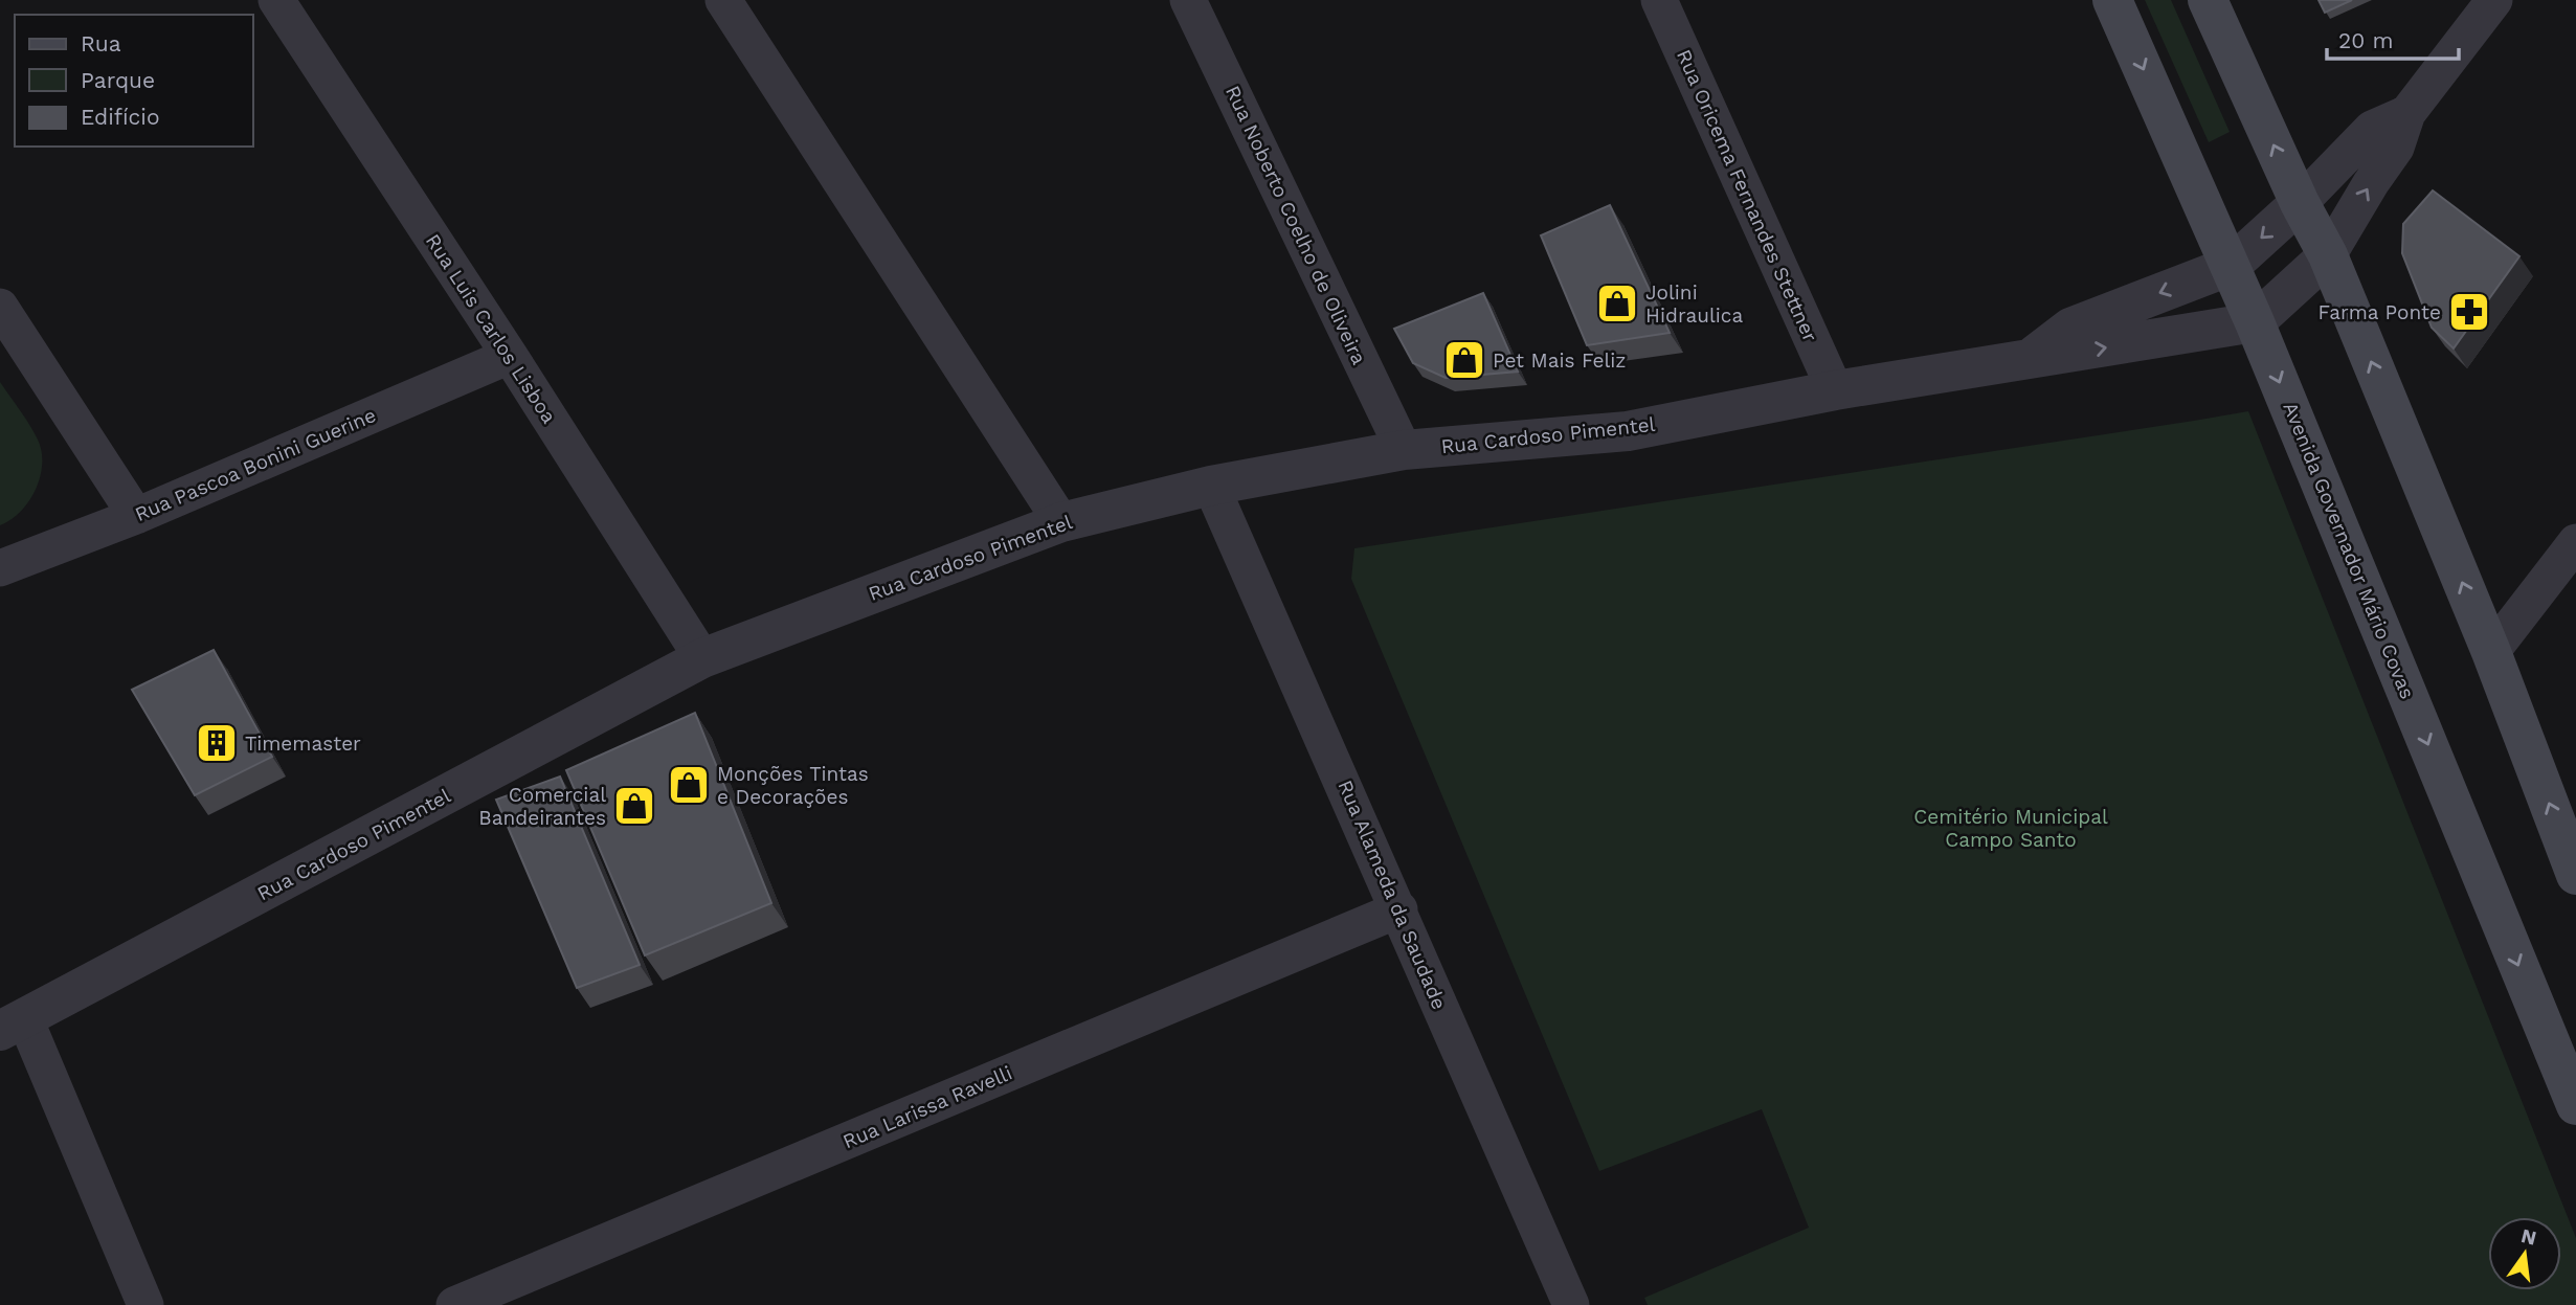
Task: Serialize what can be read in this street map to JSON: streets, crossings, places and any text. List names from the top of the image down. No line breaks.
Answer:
{"streets":{"main road":["Avenida Governador Mário Covas"],"street":["Rua Oricema Fernandes Stettner","Rua Noberto Coelho de Oliveira","Rua Luis Carlos Lisboa","Rua Cardoso Pimentel","Rua Pascoa Bonini Guerine","Rua Alameda da Saudade","Rua Larissa Ravelli"]},"crossings":[["Rua Oricema Fernandes Stettner","Rua Cardoso Pimentel"],["Rua Noberto Coelho de Oliveira","Rua Cardoso Pimentel"],["Rua Luis Carlos Lisboa","Rua Cardoso Pimentel"],["Rua Luis Carlos Lisboa","Rua Pascoa Bonini Guerine"],["Rua Cardoso Pimentel","Avenida Governador Mário Covas"],["Rua Cardoso Pimentel","Rua Alameda da Saudade"],["Rua Alameda da Saudade","Rua Larissa Ravelli"]],"parks":["Cemitério Municipal Campo Santo"],"places":{"shop":["Jolini Hidraulica","Pet Mais Feliz","Monções Tintas e Decorações","Comercial Bandeirantes"],"pharmacy":["Farma Ponte"],"building":["Timemaster"]},"legend":["Rua","Parque","Edifício"],"scale_bar":"20 m","north":"top"}
